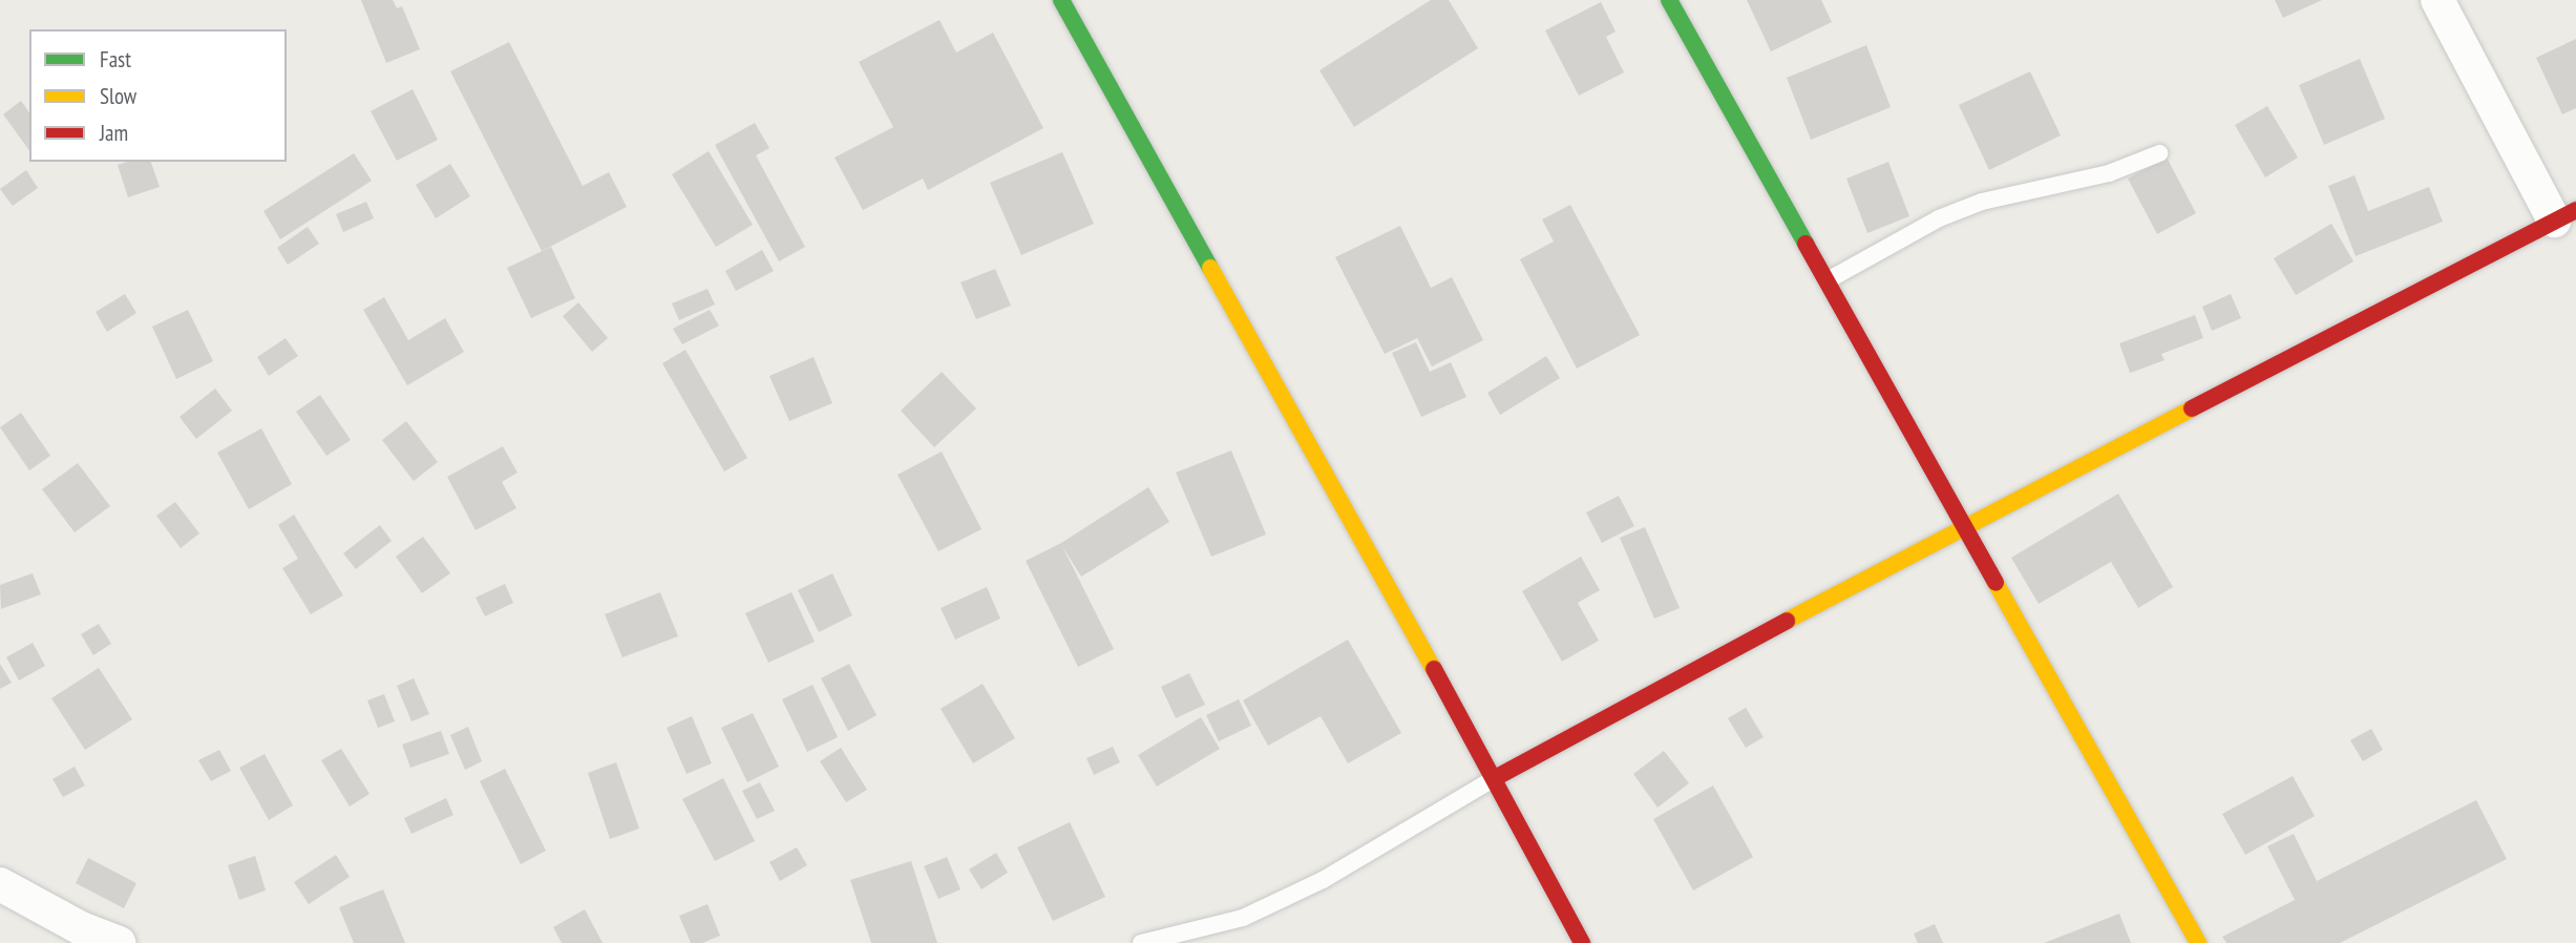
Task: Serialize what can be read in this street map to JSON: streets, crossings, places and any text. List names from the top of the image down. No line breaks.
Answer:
{"legend":["Fast","Slow","Jam"]}
